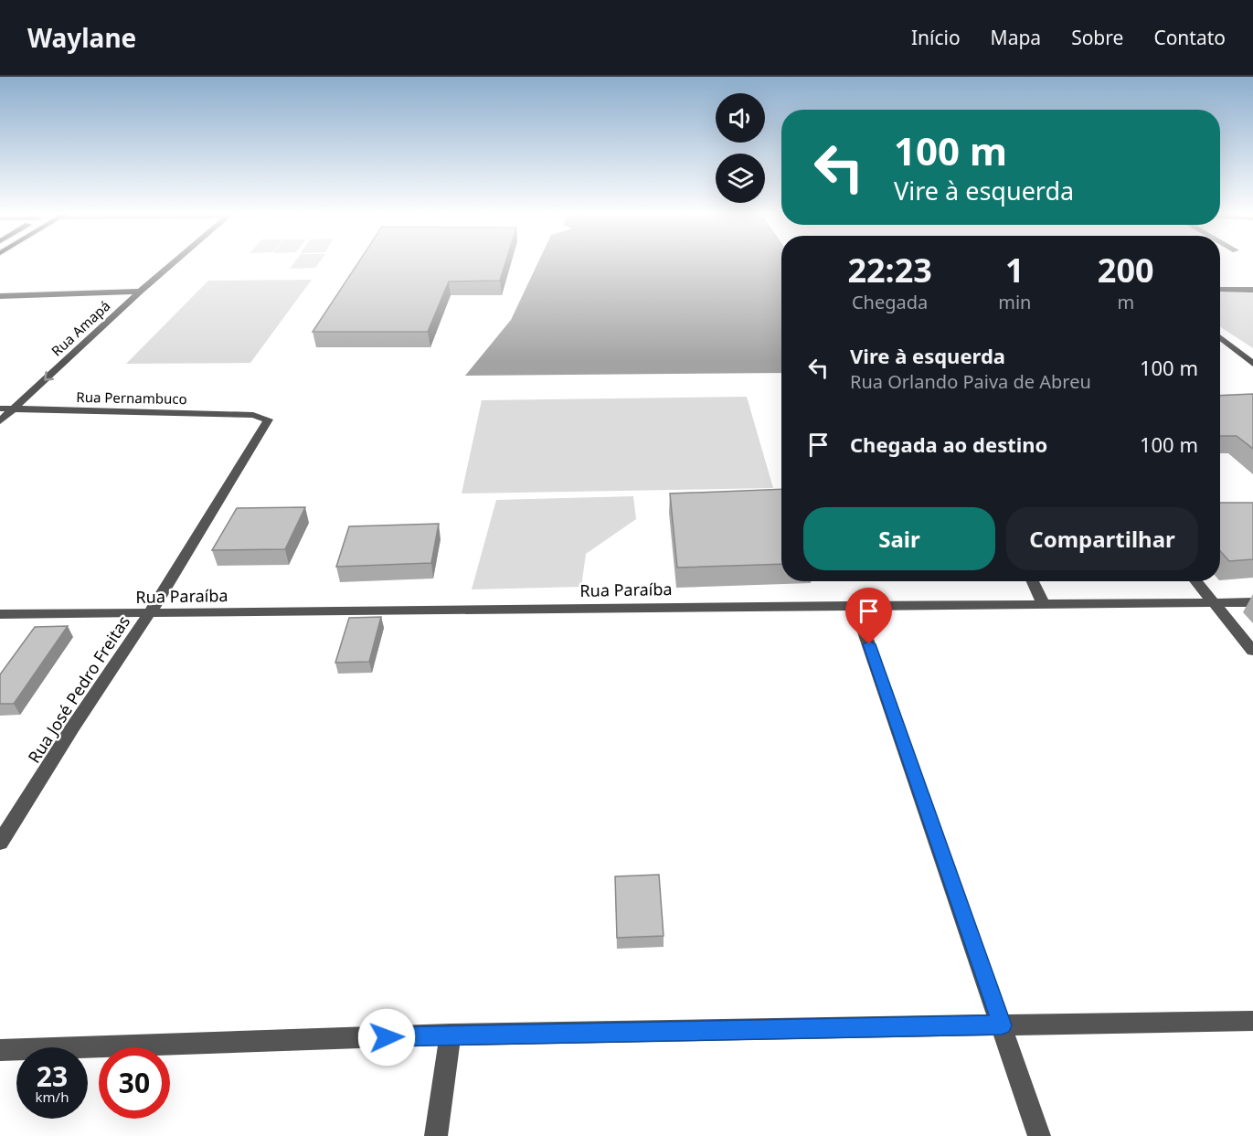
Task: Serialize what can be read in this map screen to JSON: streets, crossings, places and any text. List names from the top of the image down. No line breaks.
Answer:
{"streets":{"street":["Rua Amapá","Rua Pernambuco","Rua Paraíba","Rua José Pedro Freitas"]},"crossings":[["Rua Amapá","Rua Pernambuco"],["Rua Pernambuco","Rua José Pedro Freitas"],["Rua Paraíba","Rua José Pedro Freitas"]],"one_way":["Rua Amapá"],"page":{"header":"Waylane","nav":["Início","Mapa","Sobre","Contato"],"turn":["100 m","Vire à esquerda"],"eta":["22:23","Chegada","1","min","200","m"],"list":[{"name":"Vire à esquerda","note":"Rua Orlando Paiva de Abreu","value":"100 m"},{"name":"Chegada ao destino","value":"100 m"}],"buttons":["Sair","Compartilhar"],"speed":"23 km/h","limit":"30"}}
